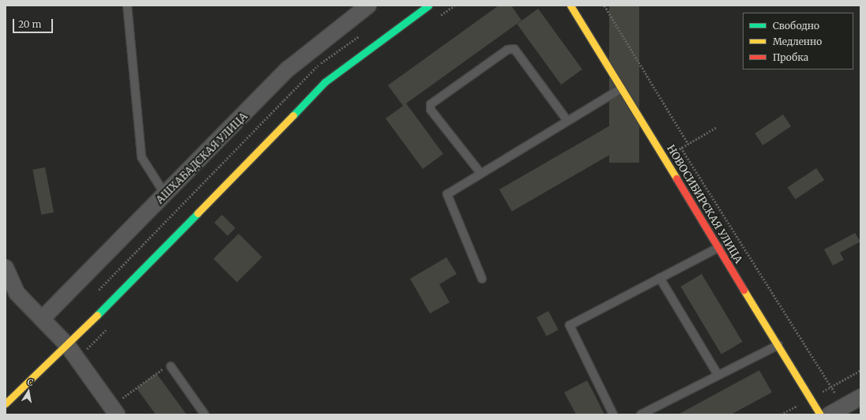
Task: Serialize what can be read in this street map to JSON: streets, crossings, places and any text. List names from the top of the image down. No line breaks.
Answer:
{"streets":{"street":["АШХАБАДСКАЯ УЛИЦА","НОВОСИБИРСКАЯ УЛИЦА"]},"legend":["Свободно","Медленно","Пробка"],"scale_bar":"20 m","north":"top"}
